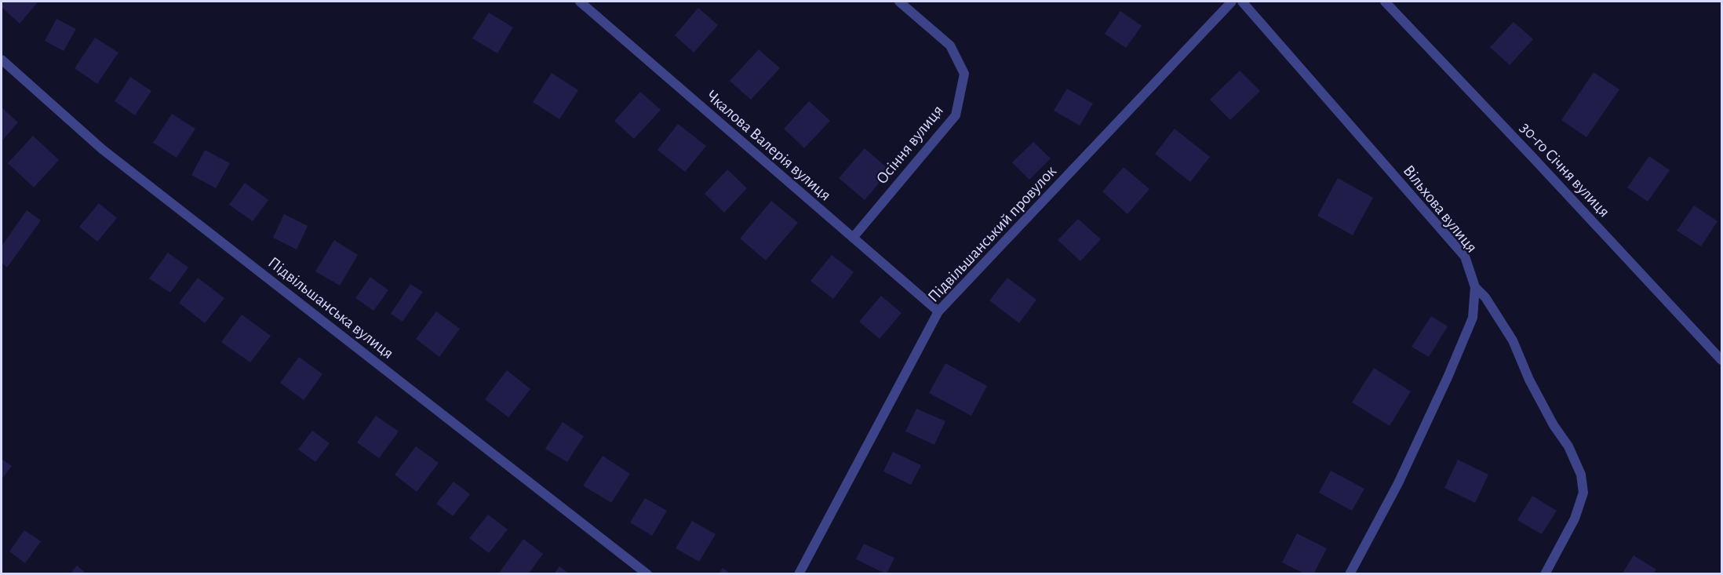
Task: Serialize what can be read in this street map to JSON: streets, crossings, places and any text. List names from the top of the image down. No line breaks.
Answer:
{"streets":{"street":["Осіння вулиця","Чкалова Валерія вулиця","30-го Січня вулиця","Вільхова вулиця","Підвільшанський провулок","Підвільшанська вулиця"]},"crossings":[["Осіння вулиця","Чкалова Валерія вулиця"],["Чкалова Валерія вулиця","Підвільшанський провулок"]]}
